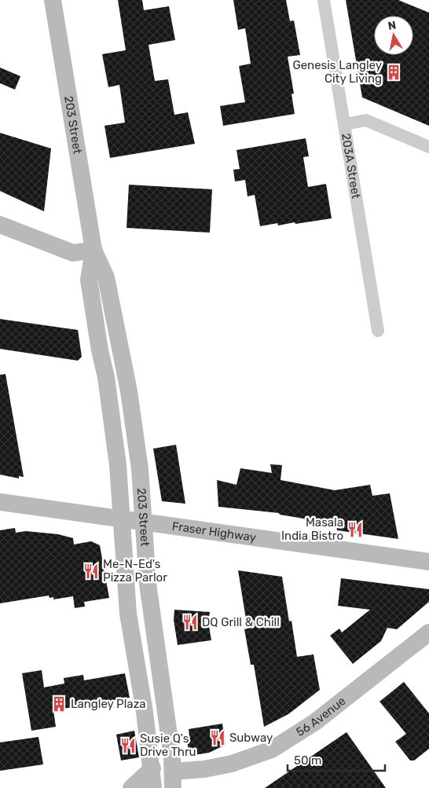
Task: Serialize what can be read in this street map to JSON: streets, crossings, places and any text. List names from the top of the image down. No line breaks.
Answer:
{"streets":{"main road":["203 Street","Fraser Highway","56 Avenue"],"street":["203A Street"]},"crossings":[["203 Street","Fraser Highway"],["203 Street","56 Avenue"]],"places":{"building":["Genesis Langley City Living","Langley Plaza"],"restaurant":["Masala India Bistro","Me-N-Ed's Pizza Parlor","DQ Grill & Chill","Subway","Susie Q's Drive Thru"]},"scale_bar":"50 m","north":"top"}
